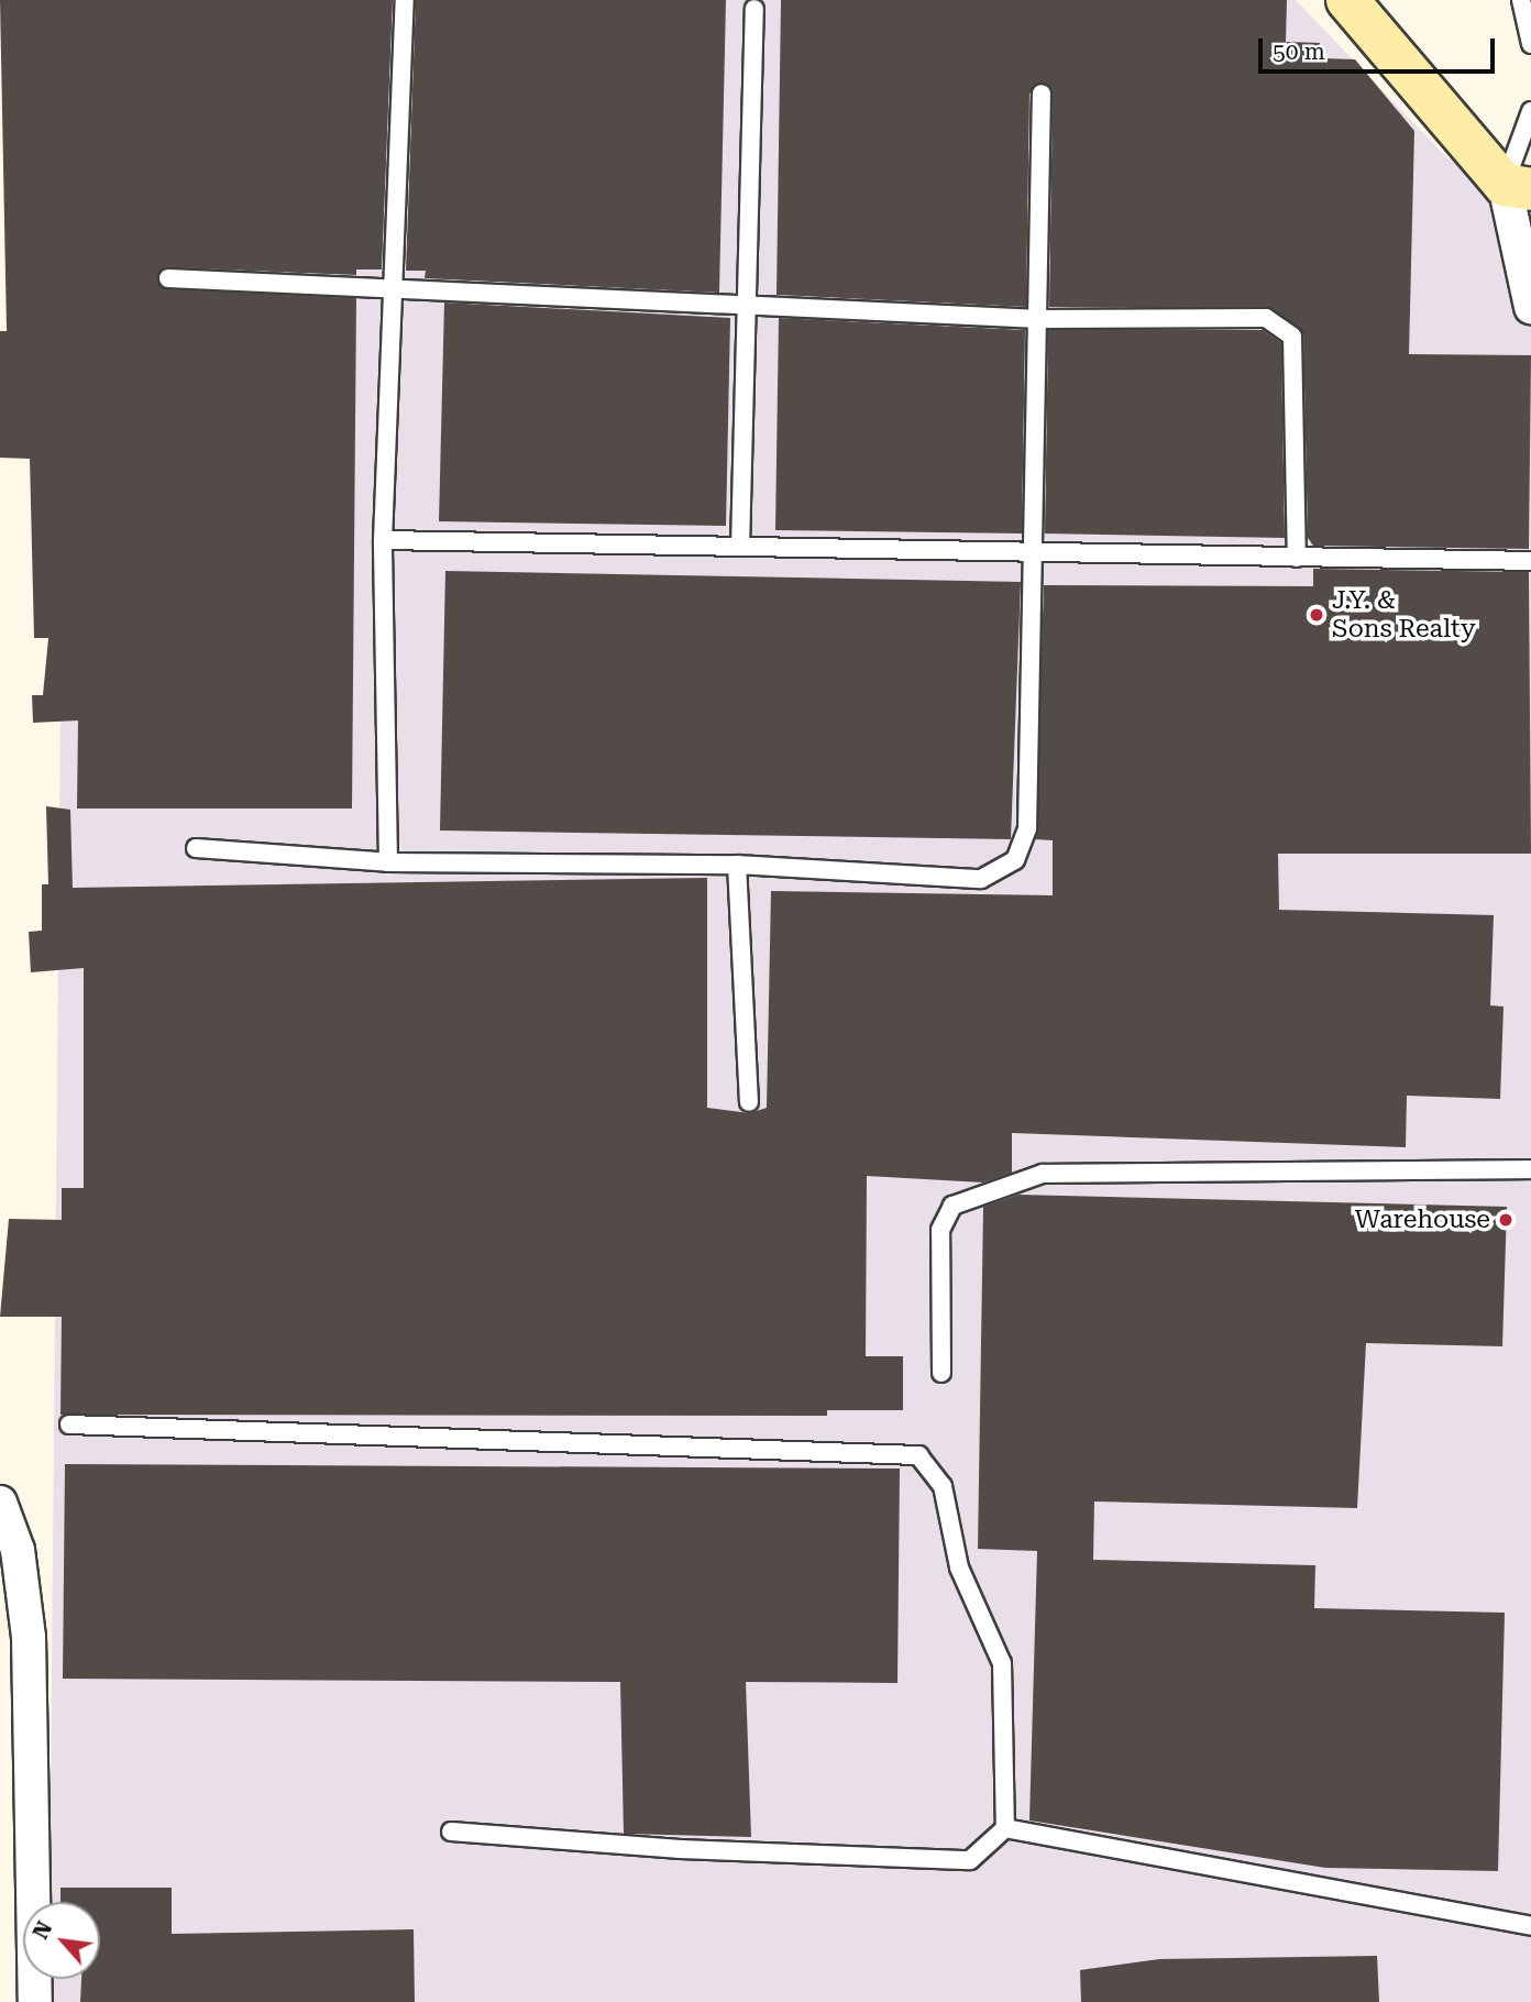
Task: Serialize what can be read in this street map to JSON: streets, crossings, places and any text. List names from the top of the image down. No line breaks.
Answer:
{"places":["J.Y. & Sons Realty","Warehouse"],"scale_bar":"50 m","north":"top left"}
